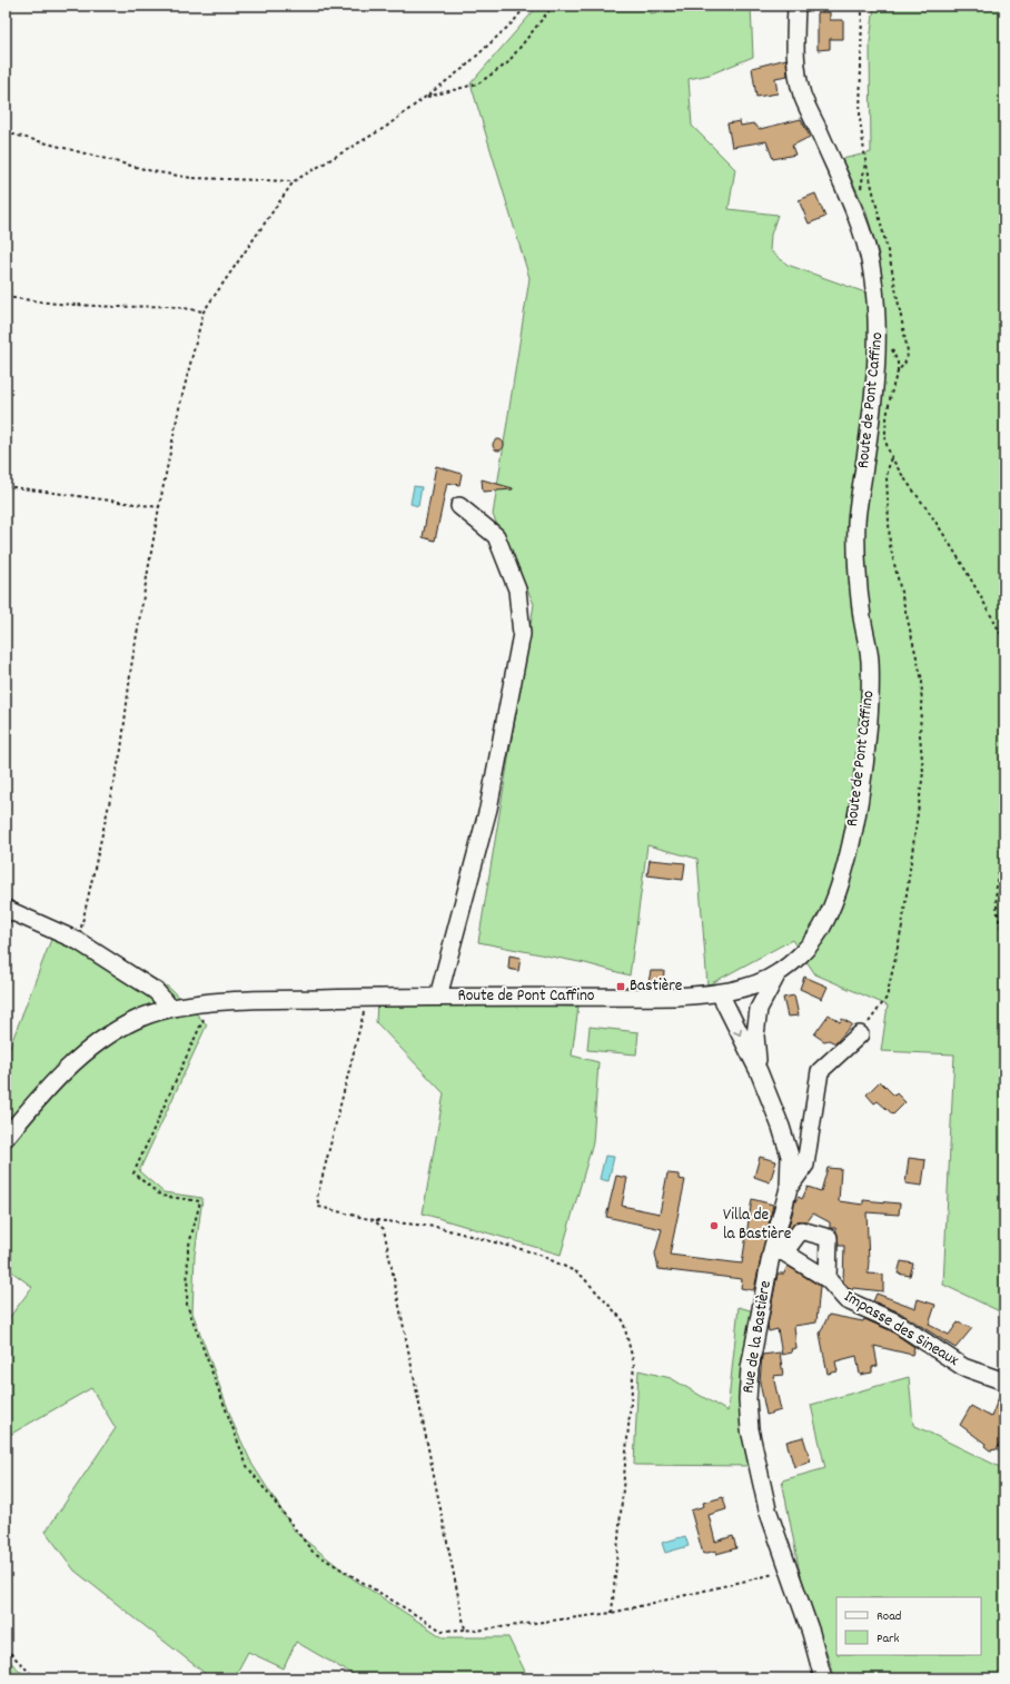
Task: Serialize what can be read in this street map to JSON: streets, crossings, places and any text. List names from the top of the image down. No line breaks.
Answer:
{"streets":{"street":["Route de Pont Caffino","Impasse des Sineaux","Rue de la Bastière"]},"crossings":[["Impasse des Sineaux","Rue de la Bastière"]],"places":{"transit":["Bastière"],"other":["Villa de la Bastière"]},"legend":["Road","Park"]}
